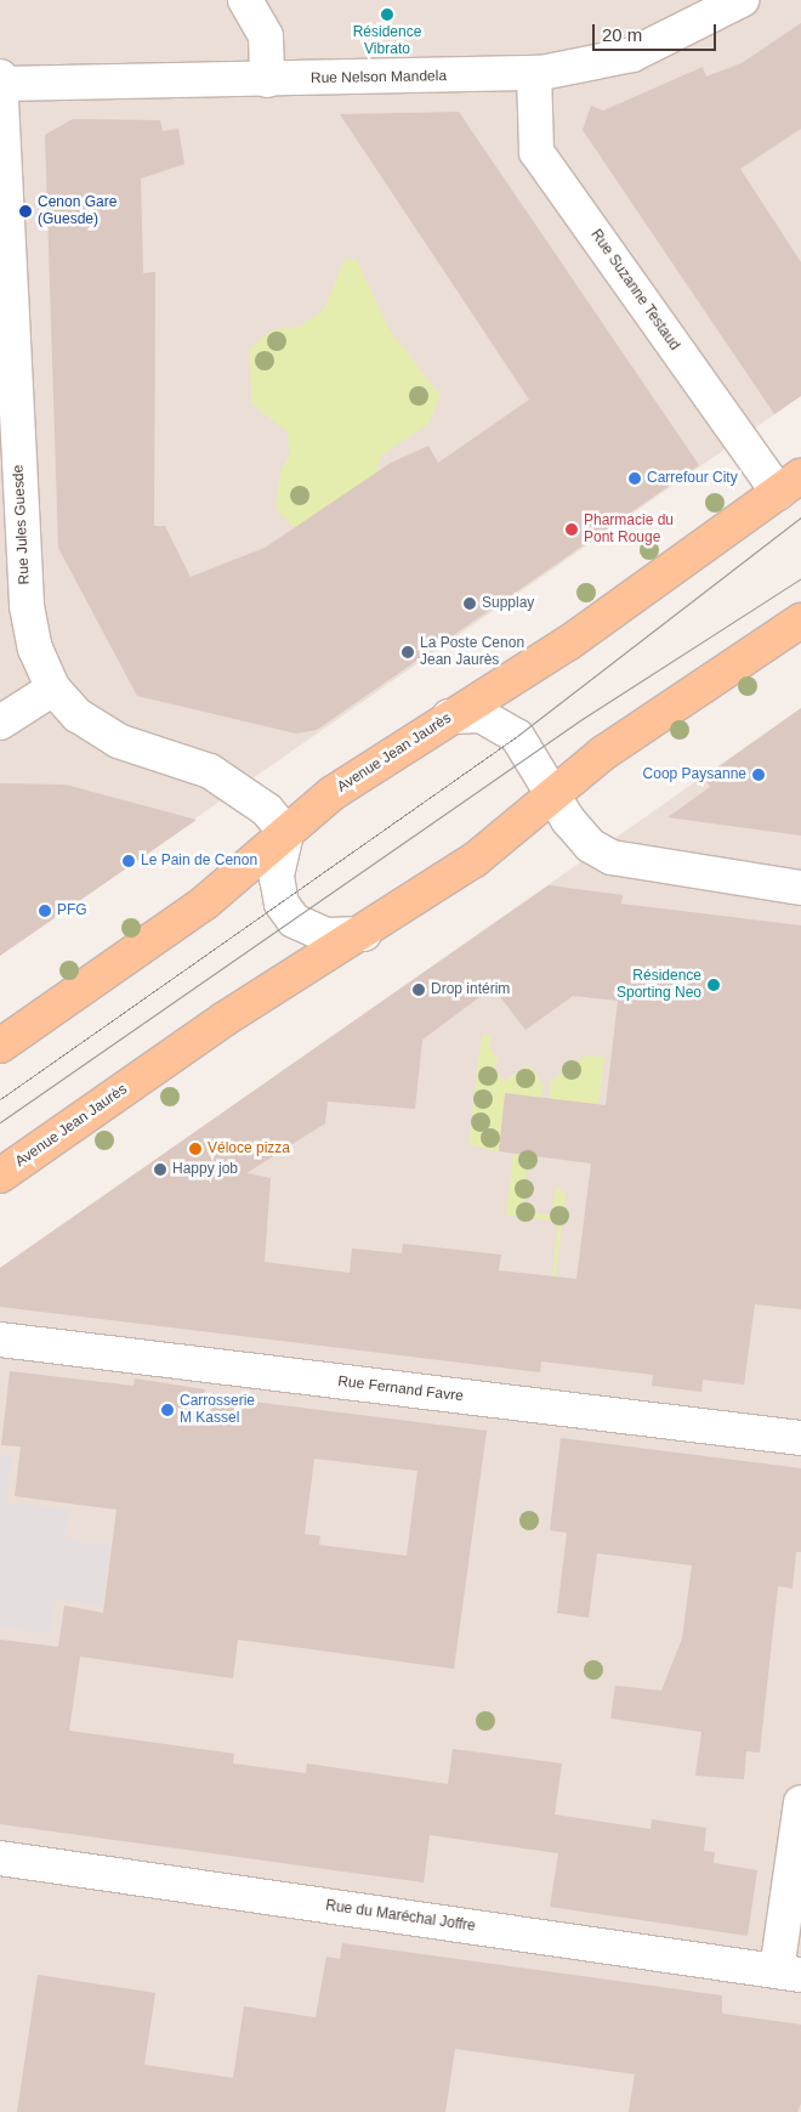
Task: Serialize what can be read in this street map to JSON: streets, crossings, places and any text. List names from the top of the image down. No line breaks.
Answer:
{"streets":{"main road":["Avenue Jean Jaurès"],"street":["Rue Nelson Mandela","Rue Suzanne Testaud","Rue Jules Guesde","Rue Fernand Favre","Rue du Maréchal Joffre"]},"crossings":[["Rue Nelson Mandela","Rue Suzanne Testaud"],["Rue Nelson Mandela","Rue Jules Guesde"],["Rue Suzanne Testaud","Avenue Jean Jaurès"],["Rue Jules Guesde","Avenue Jean Jaurès"]],"places":["Résidence Vibrato","Cenon Gare (Guesde)","Carrefour City","Pharmacie du Pont Rouge","Supplay","La Poste Cenon Jean Jaurès","Coop Paysanne","Le Pain de Cenon","PFG","Résidence Sporting Neo","Drop intérim","Véloce pizza","Happy job","Carrosserie M Kassel"],"scale_bar":"20 m"}
